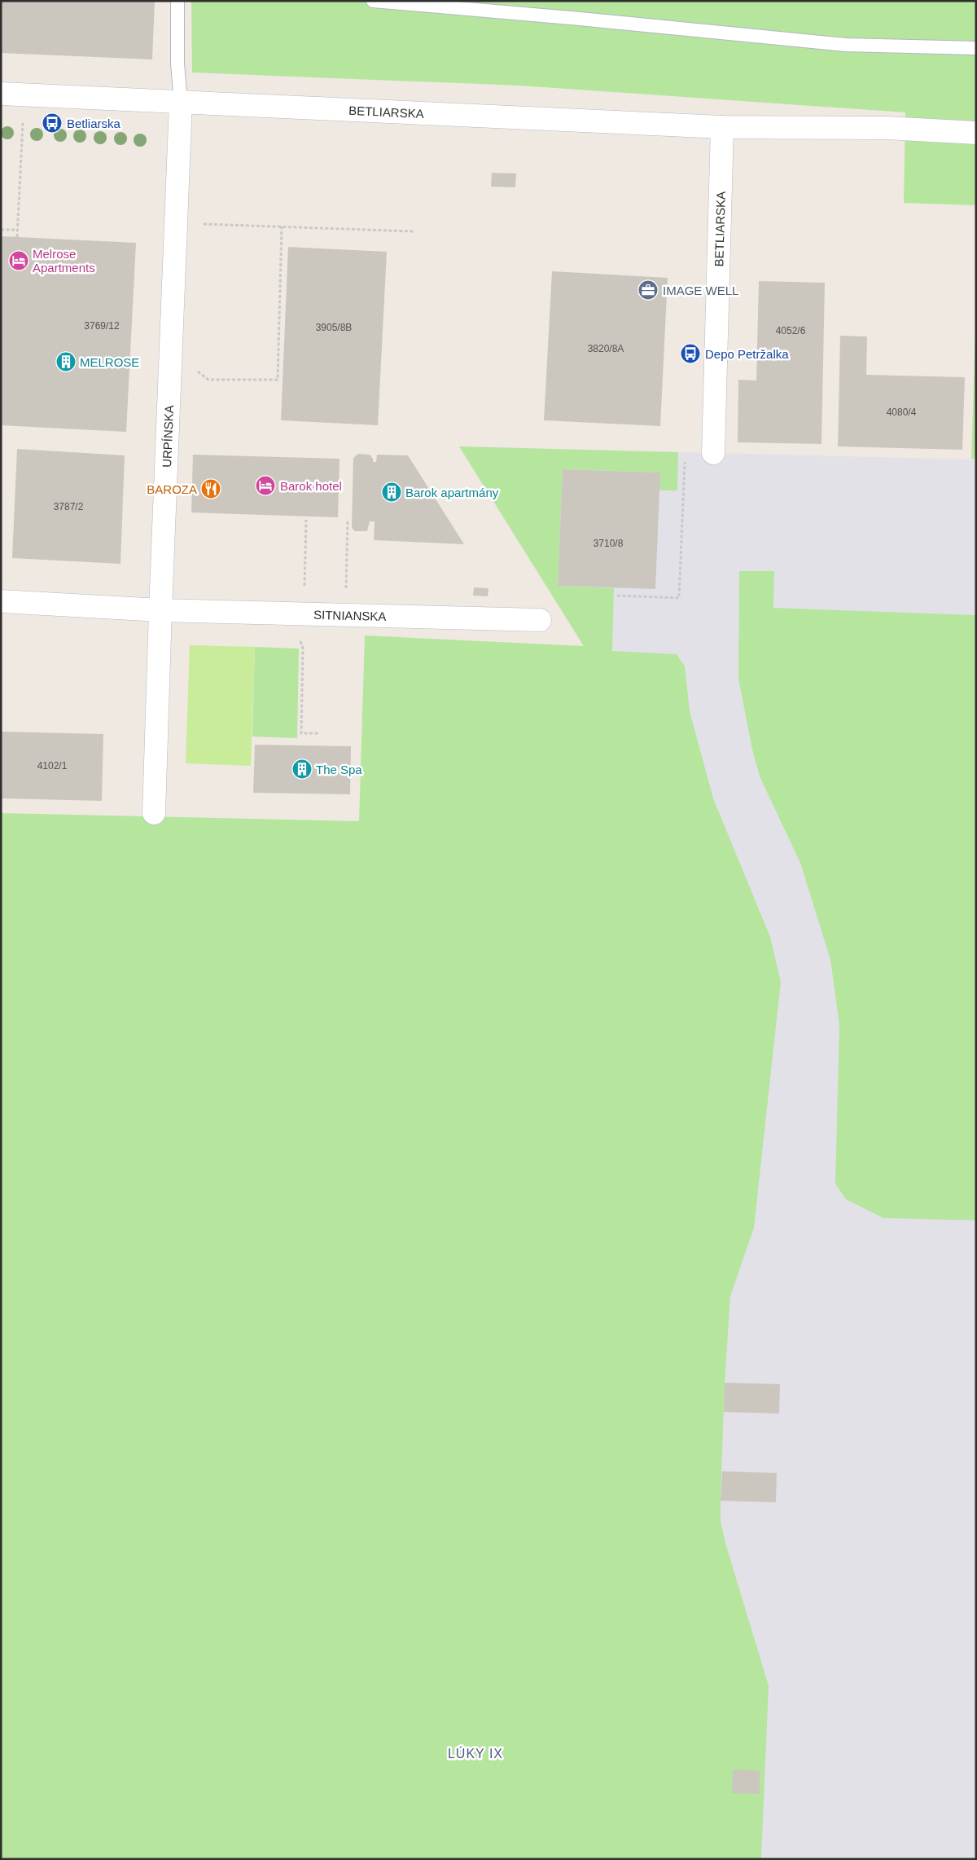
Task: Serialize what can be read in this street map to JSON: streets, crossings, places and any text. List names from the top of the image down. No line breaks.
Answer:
{"streets":{"street":["BETLIARSKA","URPÍNSKA","SITNIANSKA"]},"crossings":[["BETLIARSKA","URPÍNSKA"],["URPÍNSKA","SITNIANSKA"]],"districts":["LÚKY IX"],"places":{"bus stop":["Betliarska","Depo Petržalka"],"hotel":["Melrose Apartments","Barok hotel"],"office":["IMAGE WELL"],"building":["MELROSE","Barok apartmány","The Spa"],"restaurant":["BAROZA"]},"house_numbers":["3769/12","3905/8B","4052/6","3820/8A","4080/4","3787/2","3710/8","4102/1"]}
